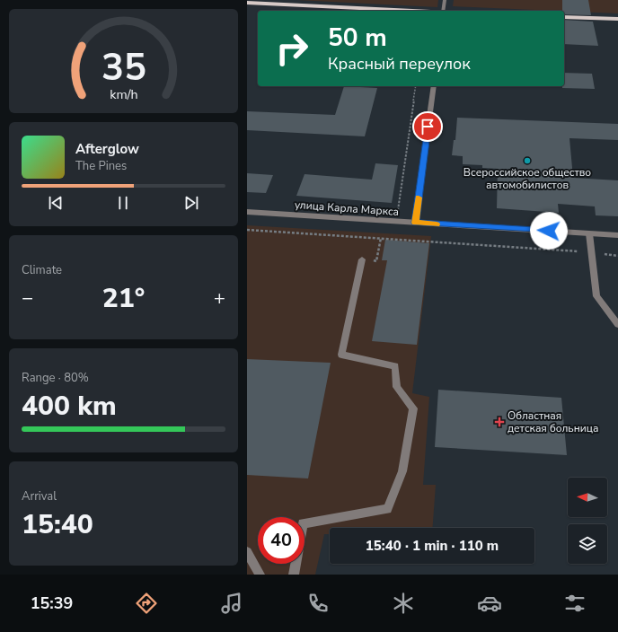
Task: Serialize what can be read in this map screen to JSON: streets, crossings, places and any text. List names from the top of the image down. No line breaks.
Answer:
{"streets":{"street":["улица Карла Маркса"]},"places":{"other":["Всероссийское общество автомобилистов"],"health":["Областная детская больница"]},"north":"left","page":{"turn":["50 m","Красный переулок"],"song":["Afterglow","The Pines"],"tile":["Climate",["Range · 80%","400 km"],["Arrival","15:40"]],"heat":["−","21°","+"],"limit":"40","trip":"15:40 · 1 min · 110 m","tabs":"15:39","gauge":["35","km/h"]}}
